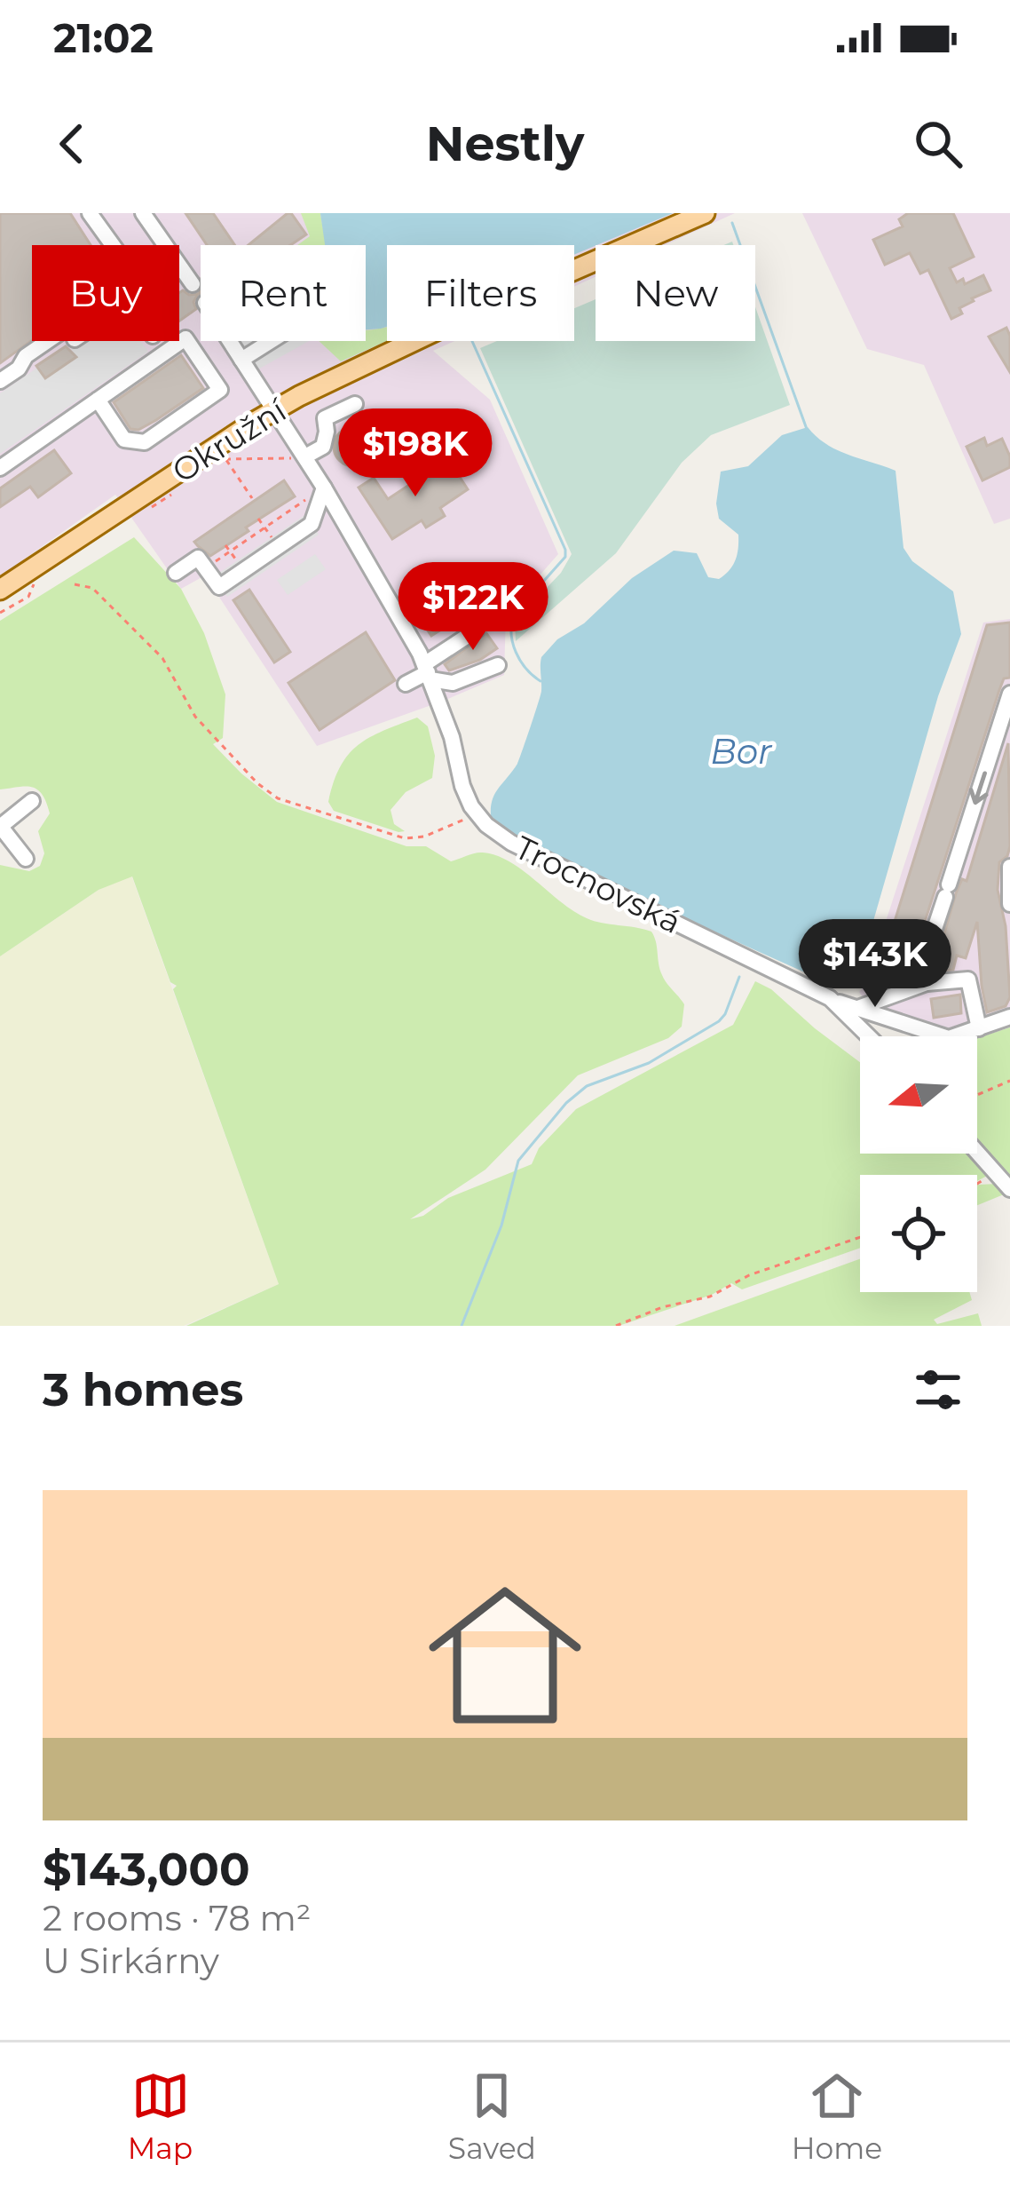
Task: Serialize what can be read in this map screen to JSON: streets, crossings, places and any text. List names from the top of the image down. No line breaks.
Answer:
{"streets":{"main road":["Okružní"],"street":["Trocnovská"]},"water":["Bor"],"north":"left","page":{"status":"21:02","header":"Nestly","chip":["Buy","Rent","Filters","New"],"price":["$198K","$122K","$143K"],"heading":"3 homes","list":[{"name":"$143,000","note":"2 rooms · 78 m² · U Sirkárny"}],"tabs":["Map","Saved","Home"]}}
